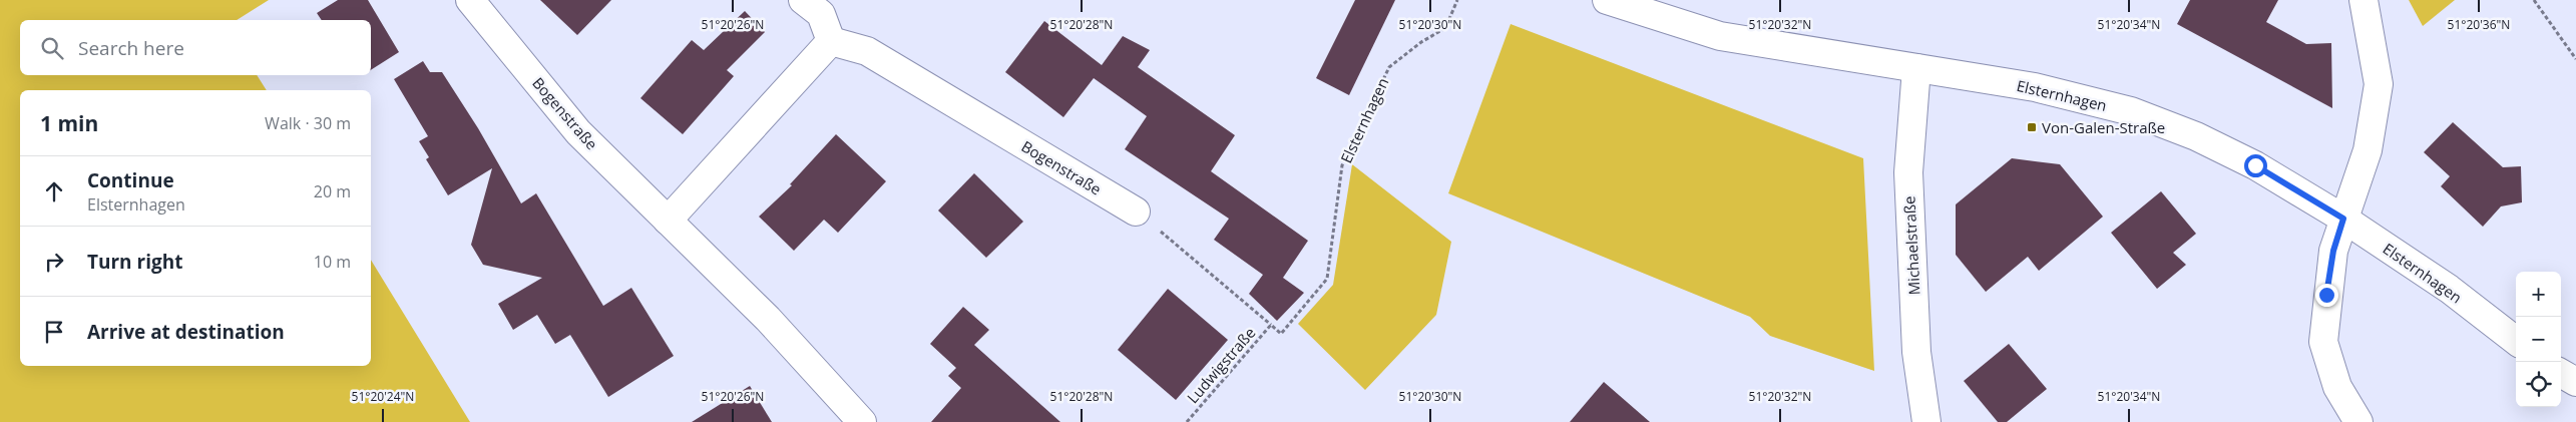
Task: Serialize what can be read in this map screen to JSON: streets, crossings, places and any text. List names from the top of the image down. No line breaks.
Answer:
{"streets":{"street":["Elsternhagen","Bogenstraße","Michaelstraße"],"path":["Ludwigstraße"]},"crossings":[["Elsternhagen","Michaelstraße"],["Elsternhagen","Ludwigstraße"]],"places":{"transit":["Von-Galen-Straße"]},"page":{"search":"Search here","heading":["1 min","Walk · 30 m"],"list":[["Continue","Elsternhagen","20 m"],["Turn right","10 m"],"Arrive at destination"],"map_buttons":["+","−"]},"coordinates":["51°20'26\"N","51°20'28\"N","51°20'30\"N","51°20'32\"N","51°20'34\"N","51°20'36\"N","51°20'24\"N"]}
